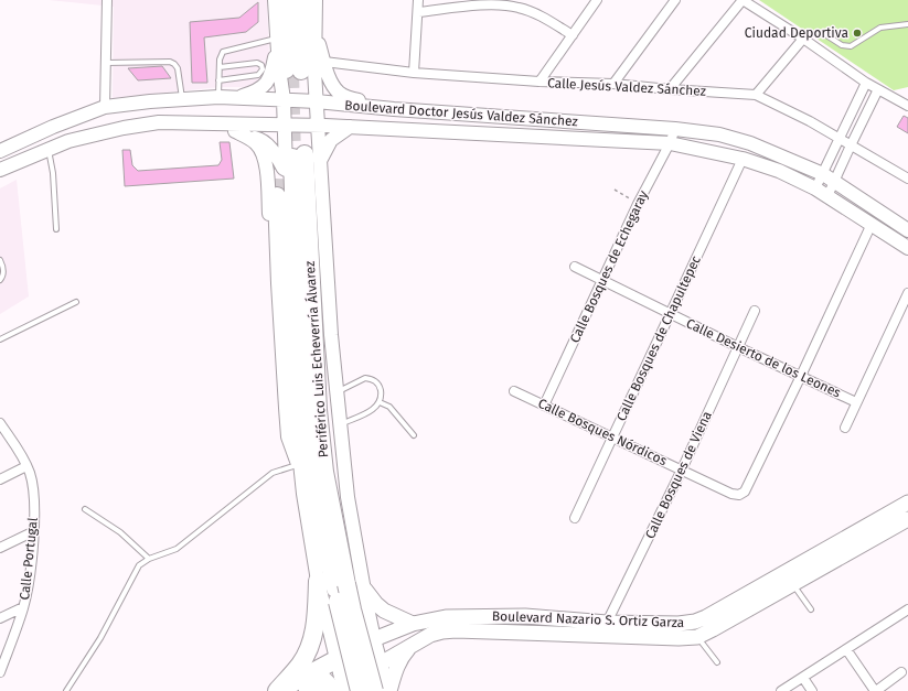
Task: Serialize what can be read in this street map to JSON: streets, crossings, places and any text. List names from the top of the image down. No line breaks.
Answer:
{"streets":{"highway":["Periférico Luis Echeverría Álvarez","Boulevard Nazario S. Ortiz Garza"],"main road":["Boulevard Doctor Jesús Valdez Sánchez"],"street":["Calle Jesús Valdez Sánchez","Calle Bosques de Echegaray","Calle Bosques de Chapultepec","Calle Desierto de los Leones","Calle Bosques Nórdicos","Calle Bosques de Viena","Calle Portugal"]},"crossings":[["Boulevard Doctor Jesús Valdez Sánchez","Calle Bosques de Echegaray"],["Boulevard Doctor Jesús Valdez Sánchez","Calle Bosques de Chapultepec"],["Calle Bosques de Echegaray","Calle Desierto de los Leones"],["Calle Bosques de Echegaray","Calle Bosques Nórdicos"],["Calle Bosques de Chapultepec","Calle Desierto de los Leones"],["Calle Bosques de Chapultepec","Calle Bosques Nórdicos"],["Calle Desierto de los Leones","Calle Bosques Nórdicos"],["Calle Desierto de los Leones","Calle Bosques de Viena"],["Periférico Luis Echeverría Álvarez","Boulevard Nazario S. Ortiz Garza"],["Calle Bosques Nórdicos","Calle Bosques de Viena"],["Calle Bosques de Viena","Boulevard Nazario S. Ortiz Garza"]],"places":["Ciudad Deportiva"]}
